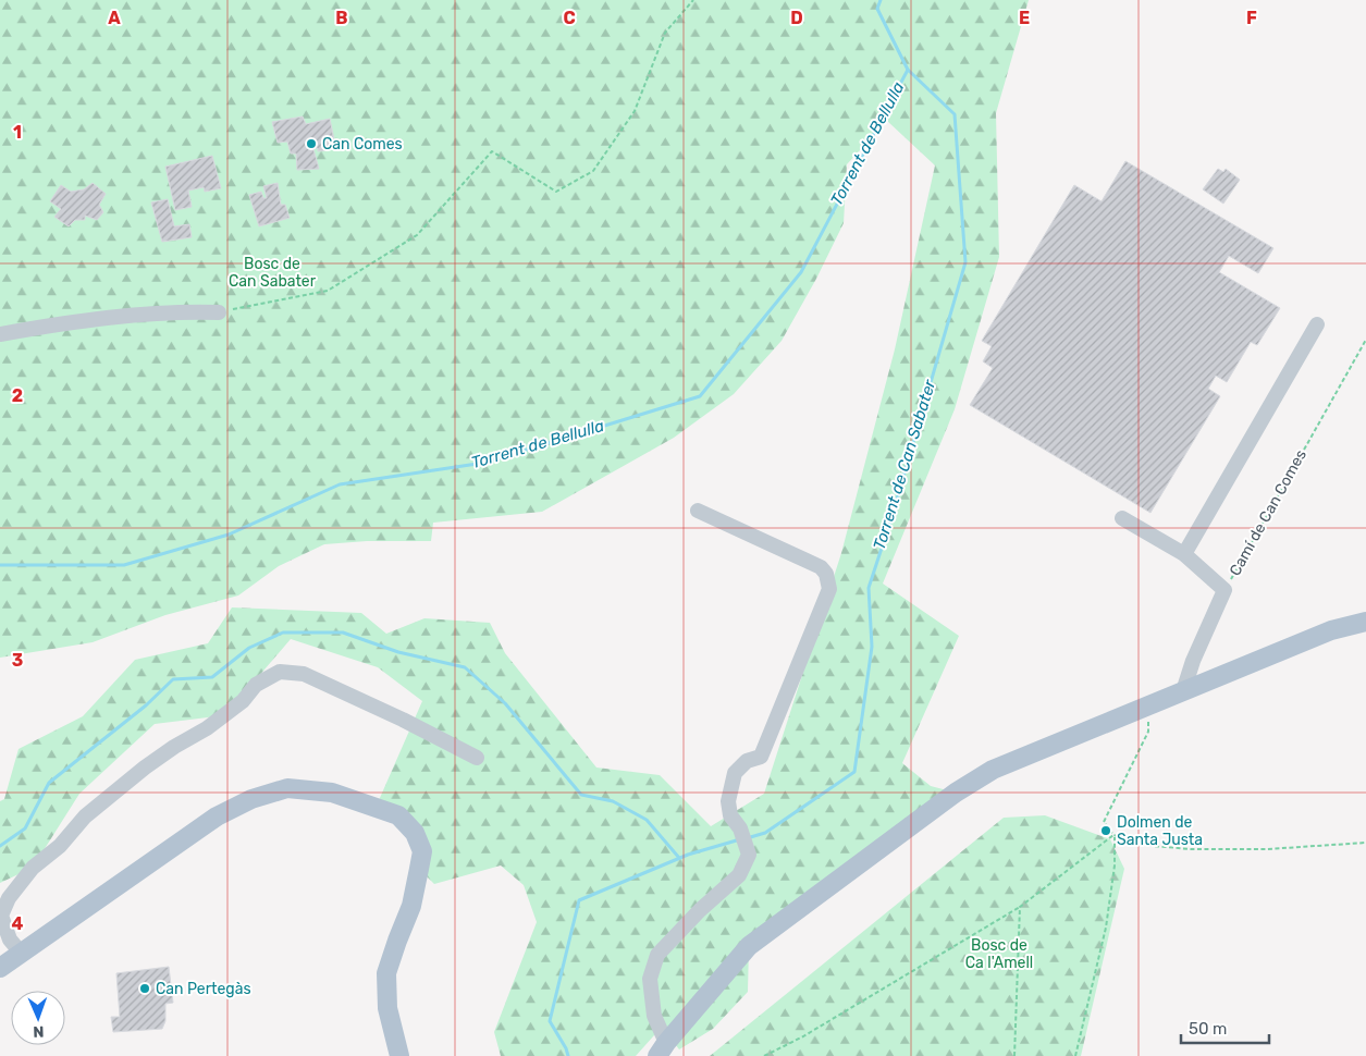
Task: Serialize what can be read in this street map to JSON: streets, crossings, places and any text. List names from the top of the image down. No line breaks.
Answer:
{"streets":{"street":["Camí de Can Comes"]},"water":["Torrent de Bellulla","Torrent de Can Sabater"],"parks":["Bosc de Can Sabater","Bosc de Ca l'Amell"],"places":["Can Comes","Dolmen de Santa Justa","Can Pertegàs"],"scale_bar":"50 m","north":"bottom","grid":{"columns":["A","B","C","D","E","F"],"rows":["1","2","3","4"]}}
